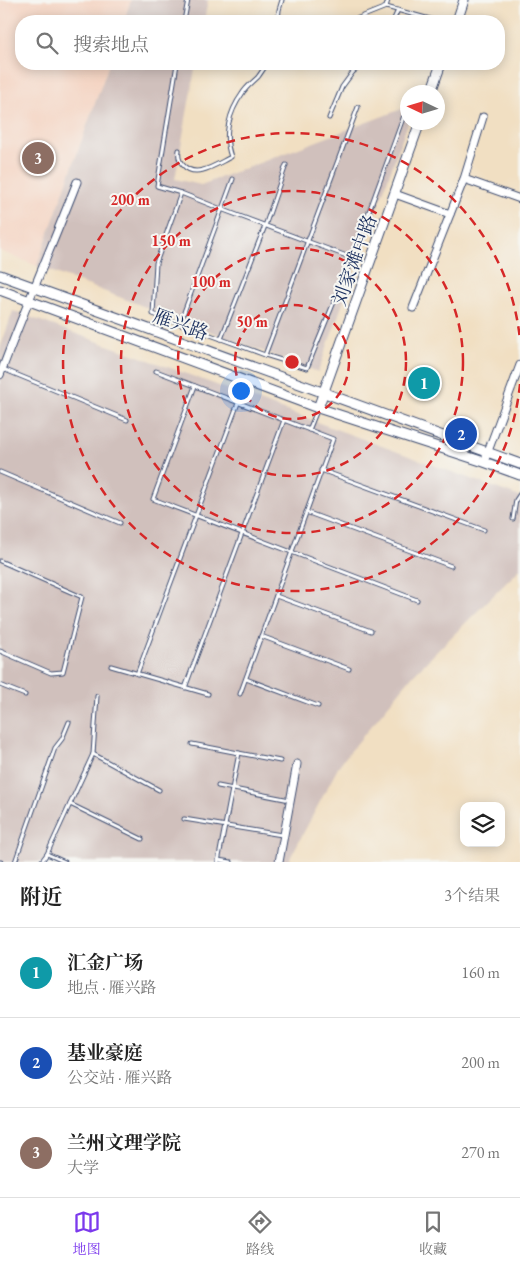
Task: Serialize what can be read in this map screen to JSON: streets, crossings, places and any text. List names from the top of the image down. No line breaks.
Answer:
{"streets":{"main road":["刘家滩中路","雁兴路"]},"crossings":[["刘家滩中路","雁兴路"]],"north":"left","page":{"search":"搜索地点","pins":["3","1","2"],"heading":["附近","3个结果"],"list":[{"mark":"1","name":"汇金广场","note":"地点 · 雁兴路","value":"160 m"},{"mark":"2","name":"基业豪庭","note":"公交站 · 雁兴路","value":"200 m"},{"mark":"3","name":"兰州文理学院","note":"大学","value":"270 m"}],"nav":["地图","路线","收藏"]},"rings":["200 m","150 m","100 m","50 m"]}
